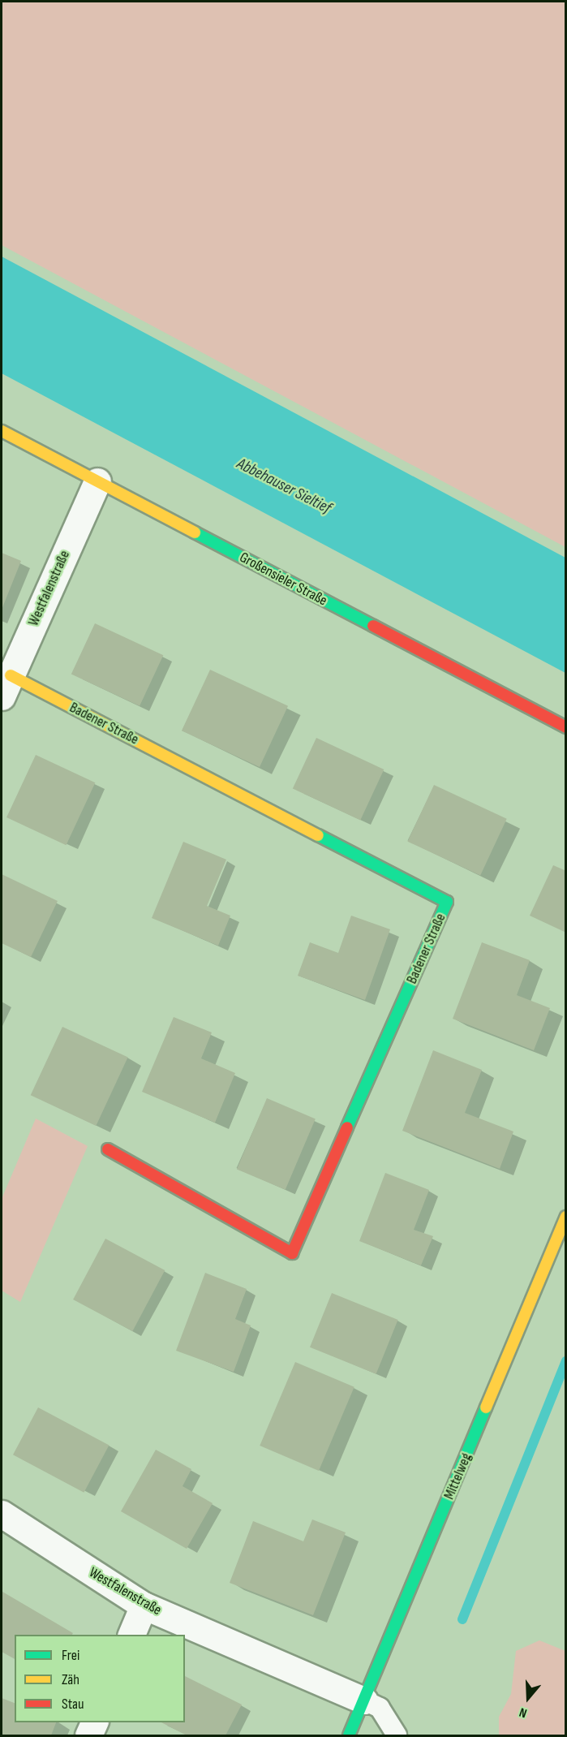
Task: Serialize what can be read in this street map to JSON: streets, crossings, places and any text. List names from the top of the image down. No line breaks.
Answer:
{"streets":{"street":["Großensieler Straße","Westfalenstraße","Badener Straße","Mittelweg"]},"crossings":[["Großensieler Straße","Westfalenstraße"],["Westfalenstraße","Badener Straße"],["Westfalenstraße","Mittelweg"]],"water":["Abbehauser Sieltief"],"legend":["Frei","Zäh","Stau"],"north":"bottom"}
